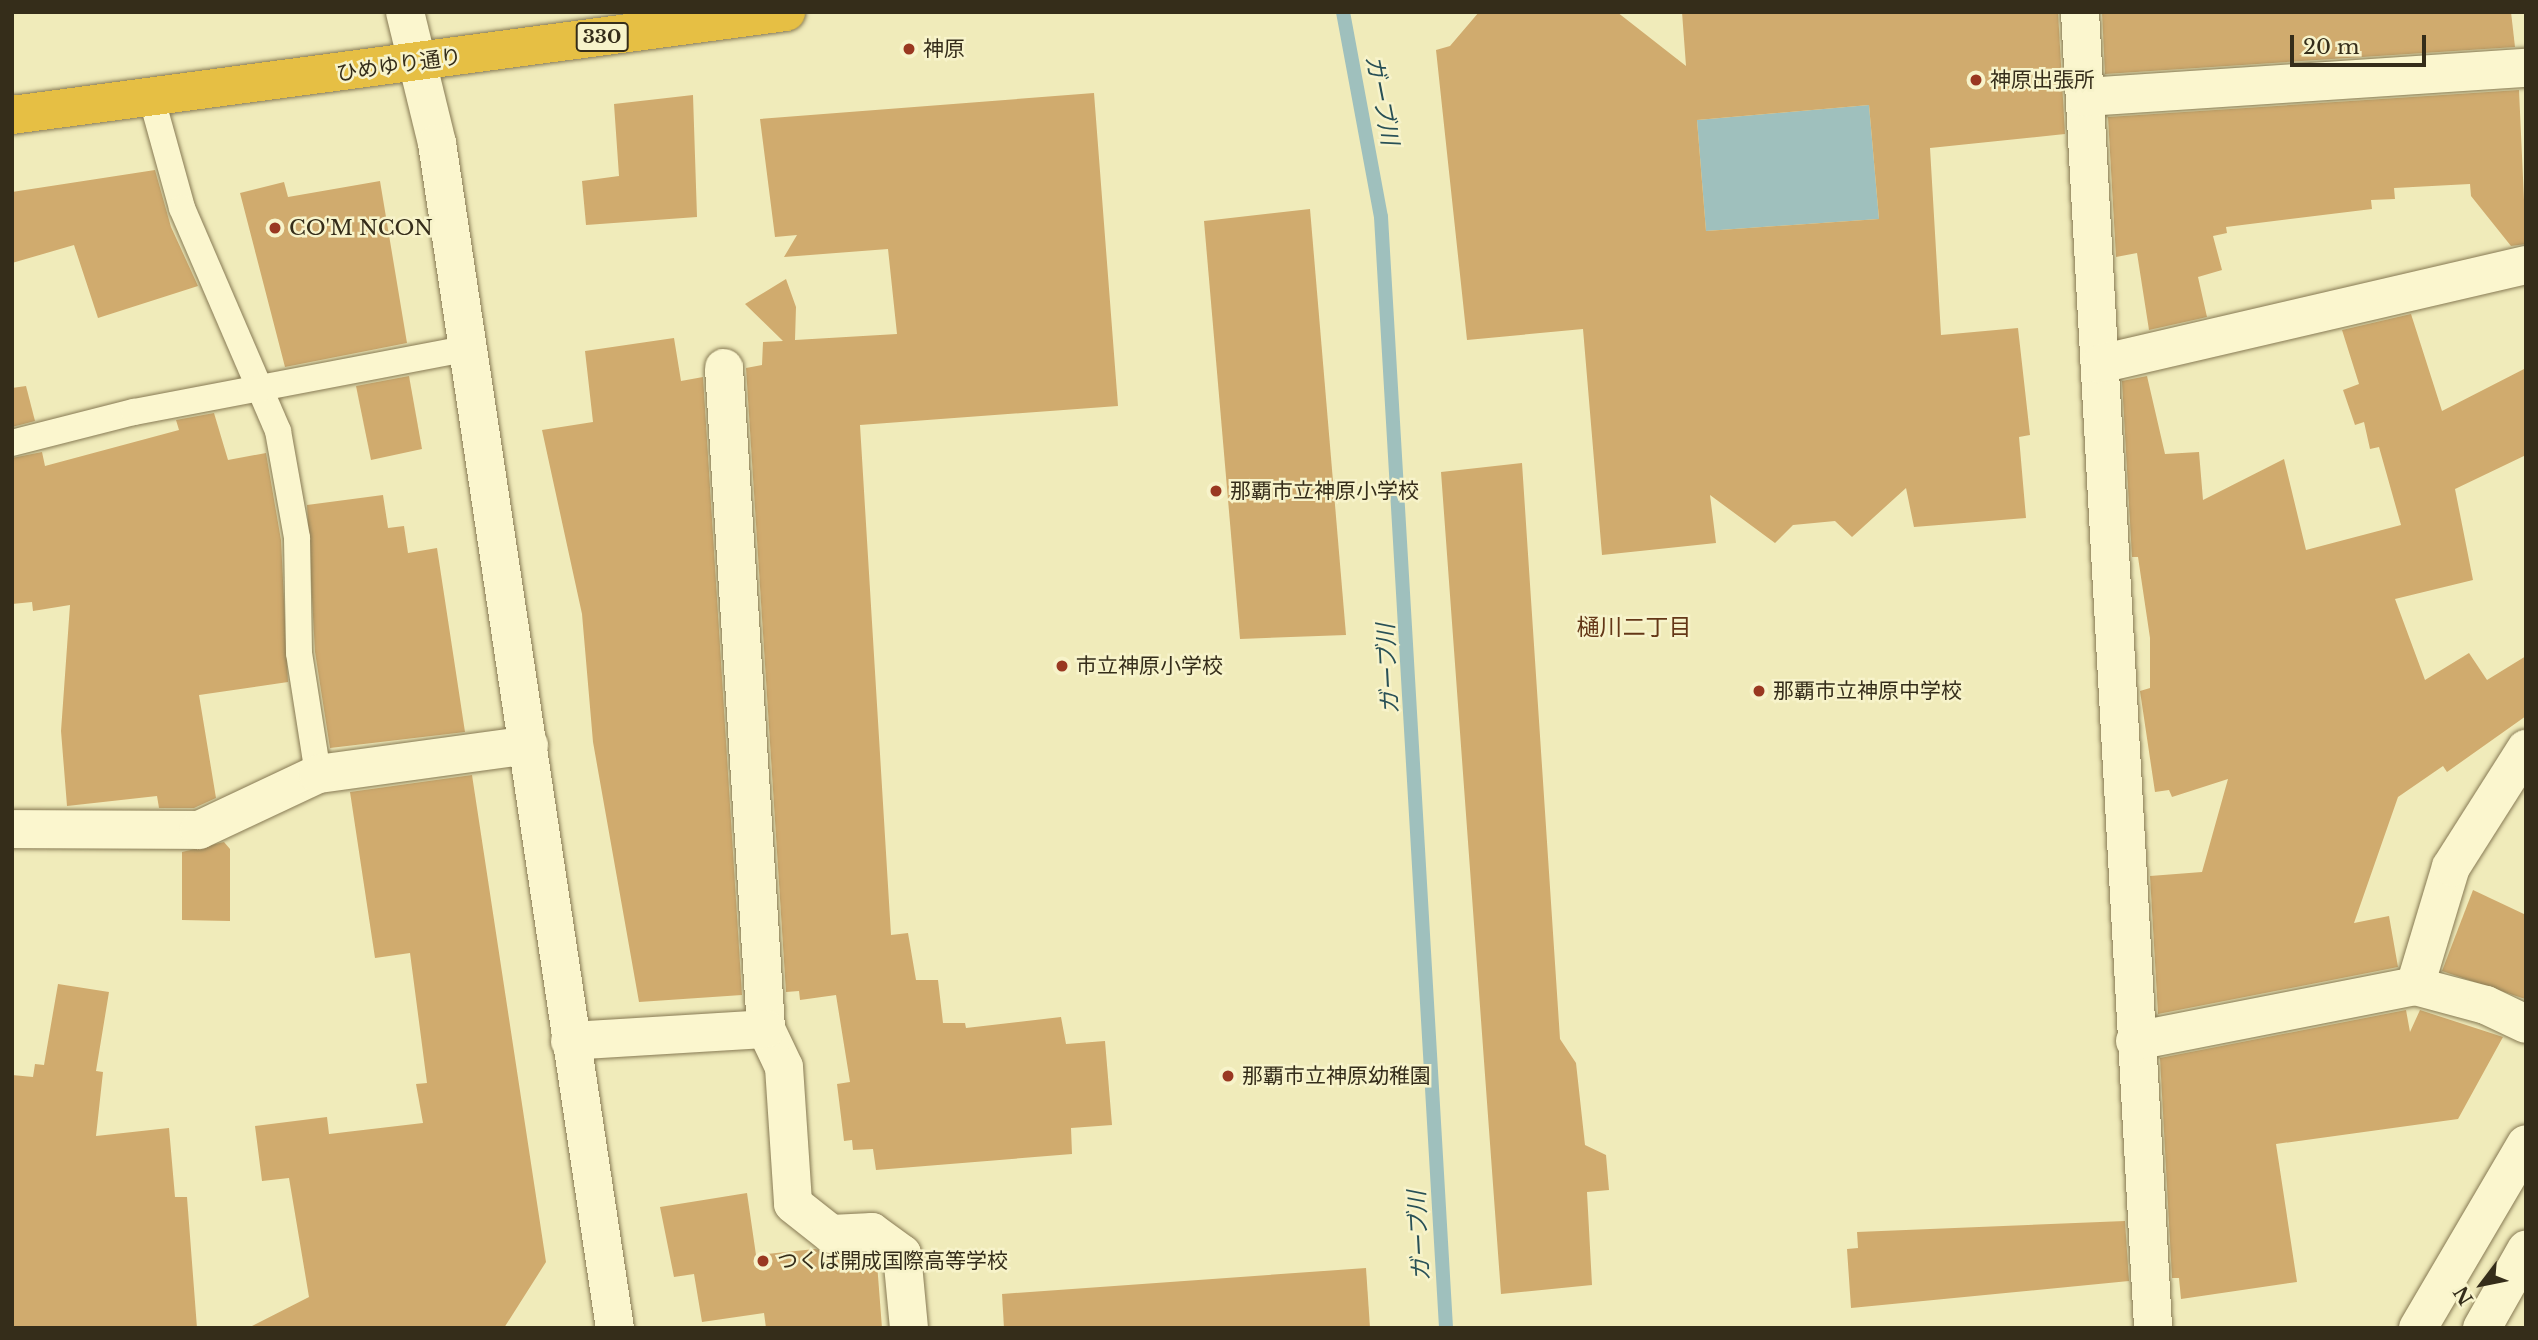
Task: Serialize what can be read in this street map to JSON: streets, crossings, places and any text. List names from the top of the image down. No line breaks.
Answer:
{"streets":{"highway":["330","ひめゆり通り"]},"districts":["樋川二丁目"],"water":["ガーブ川"],"places":["神原","神原出張所","CO'M NCON","那覇市立神原小学校","市立神原小学校","那覇市立神原中学校","那覇市立神原幼稚園","つくば開成国際高等学校"],"scale_bar":"20 m","north":"bottom left"}
